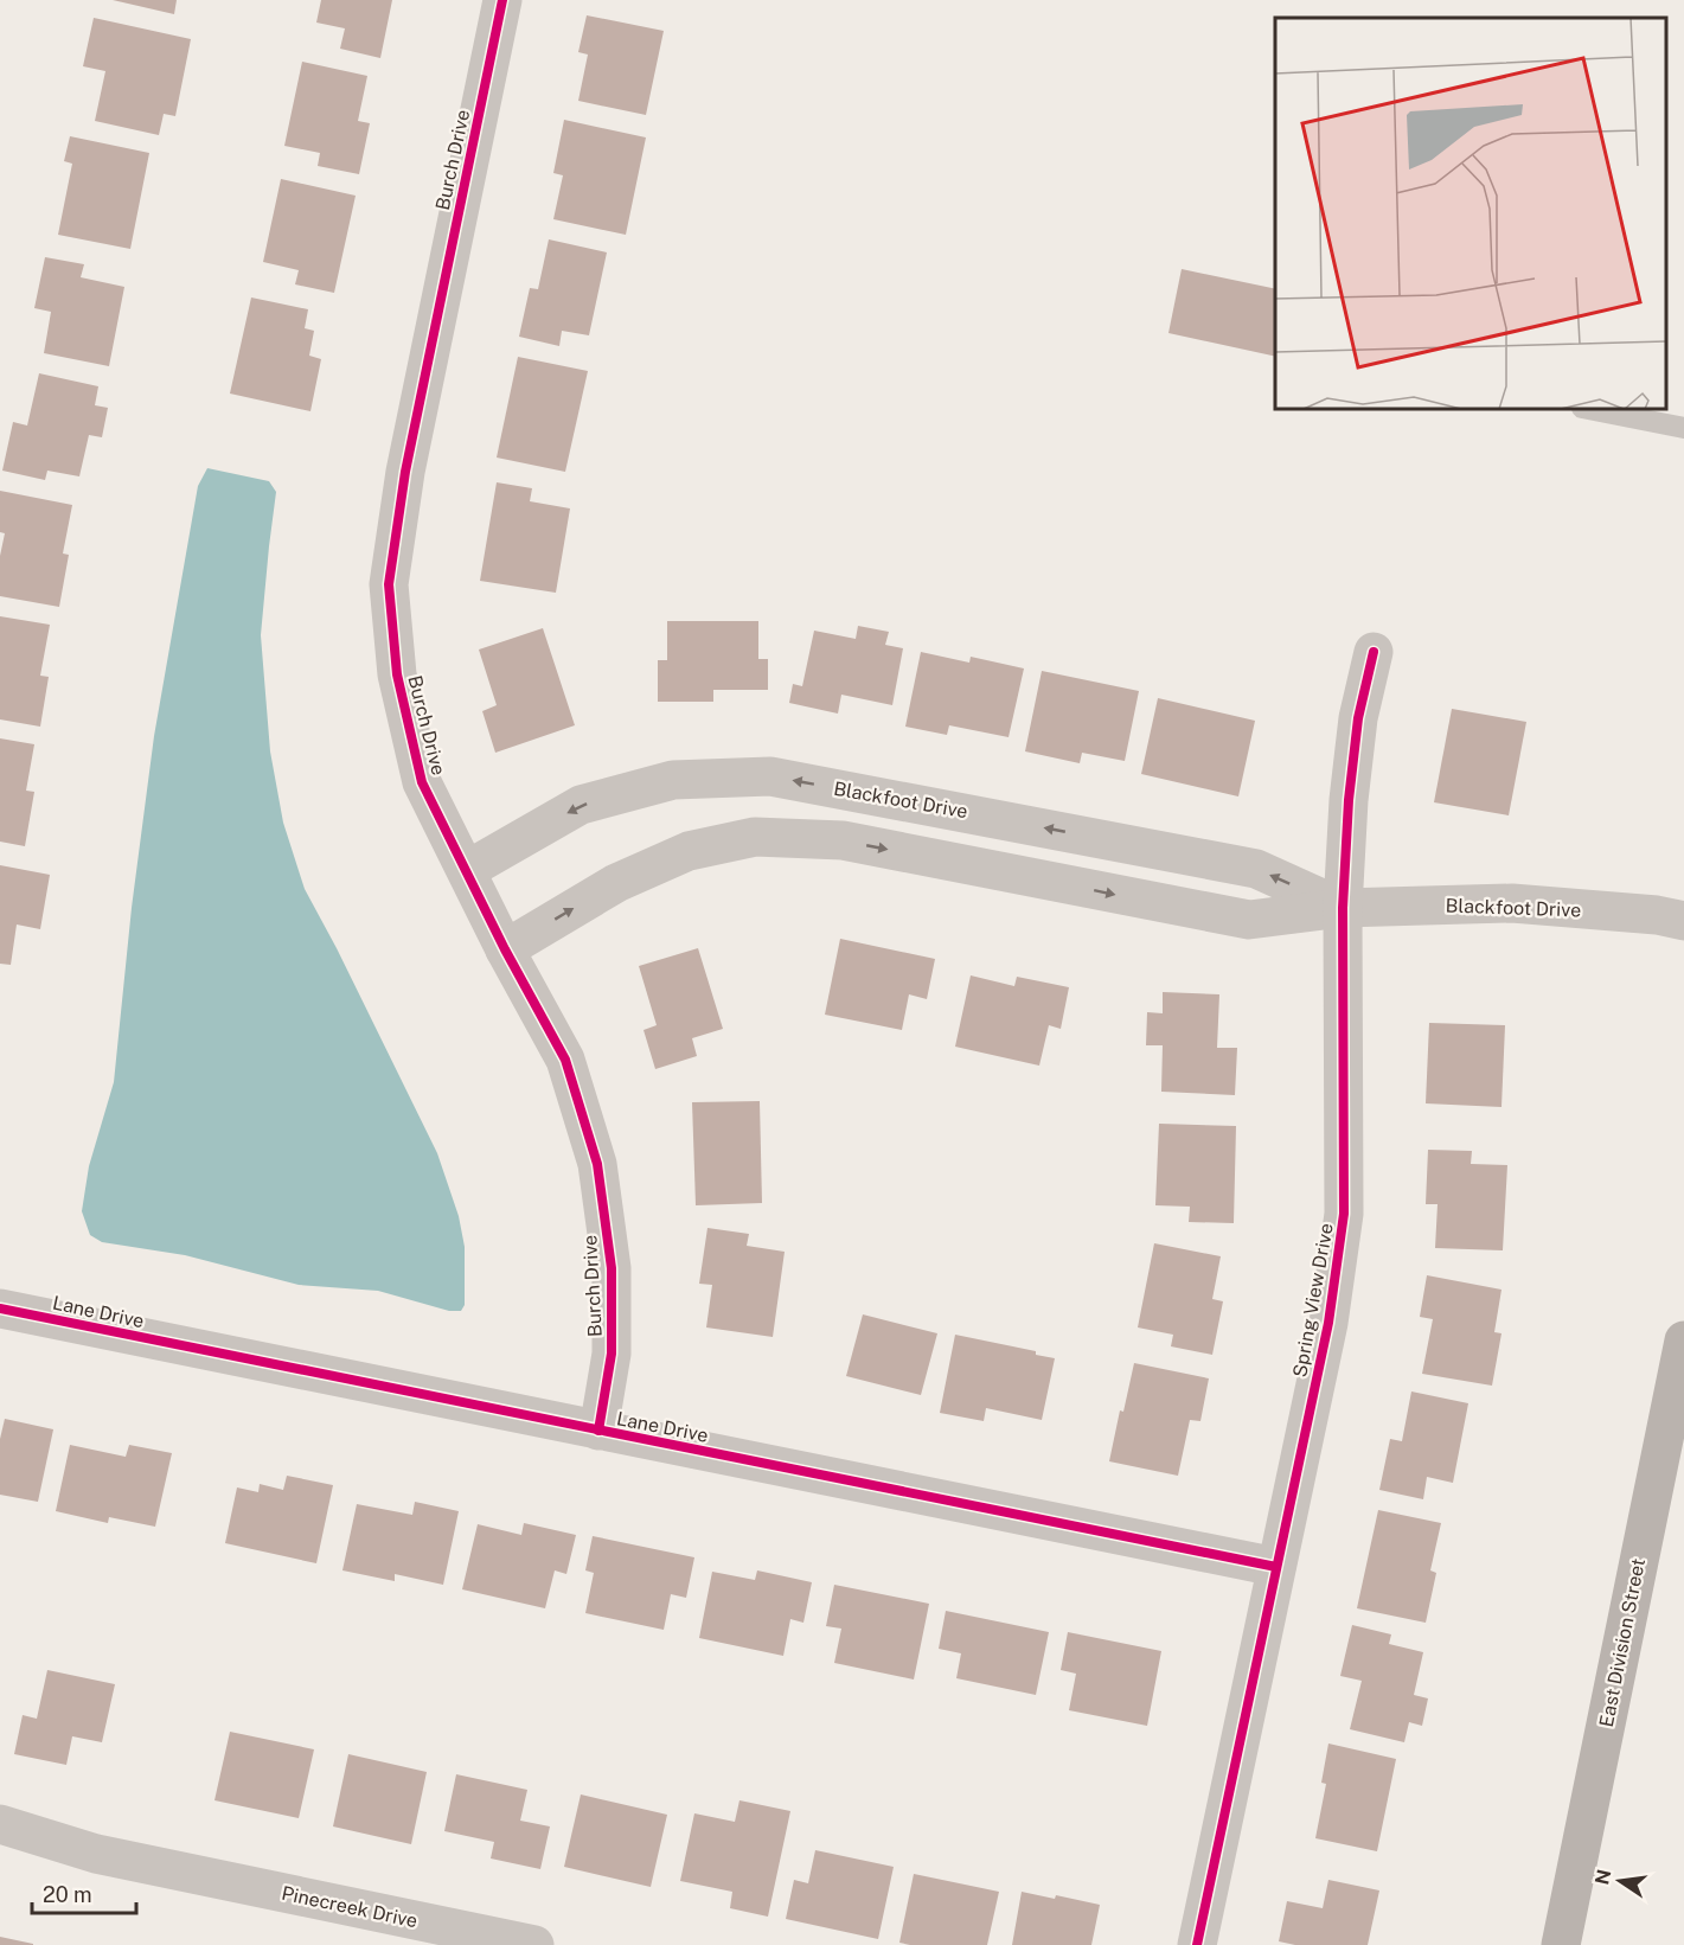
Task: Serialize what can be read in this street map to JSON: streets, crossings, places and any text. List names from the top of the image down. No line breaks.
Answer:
{"streets":{"street":["Burch Drive","Blackfoot Drive","Spring View Drive","Lane Drive","East Division Street","Pinecreek Drive"]},"crossings":[["Burch Drive","Blackfoot Drive"],["Burch Drive","Lane Drive"],["Blackfoot Drive","Spring View Drive"],["Spring View Drive","Lane Drive"]],"scale_bar":"20 m","north":"left"}
